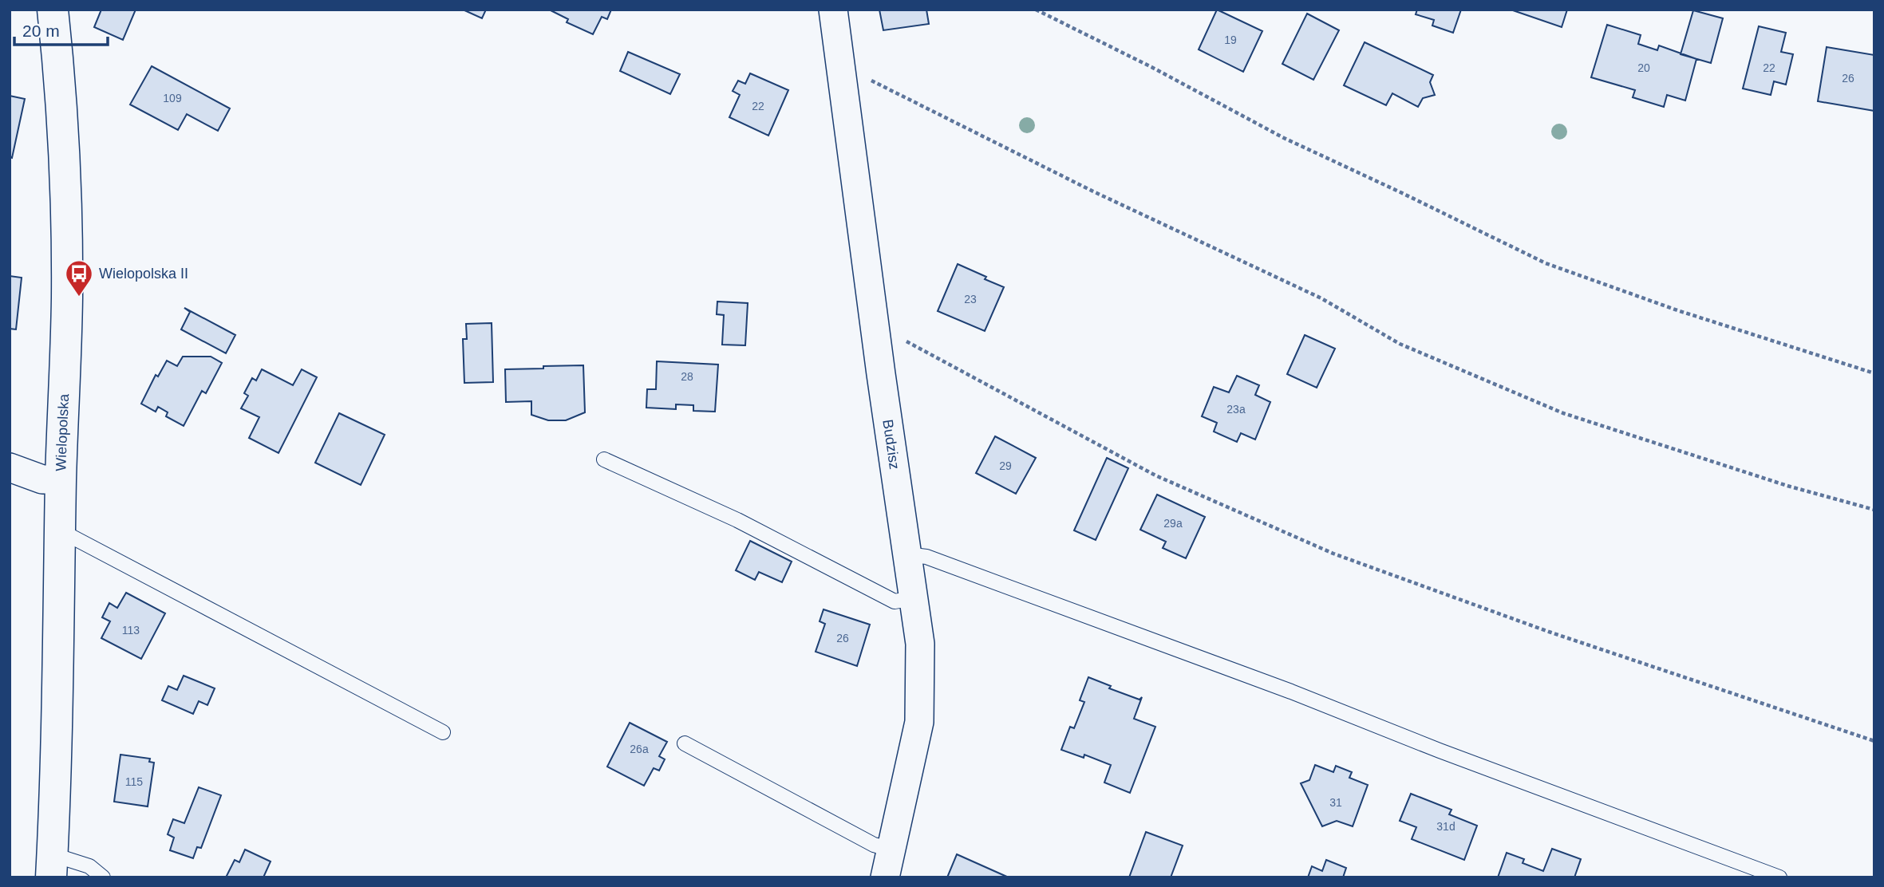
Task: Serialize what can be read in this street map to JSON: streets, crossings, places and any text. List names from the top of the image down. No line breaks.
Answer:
{"streets":{"street":["Wielopolska","Budzisz"]},"places":{"bus stop":["Wielopolska II"]},"house_numbers":["19","20","22","26","109","22","23","28","23a","29","29a","113","26","26a","115","31","31d"],"scale_bar":"20 m"}
